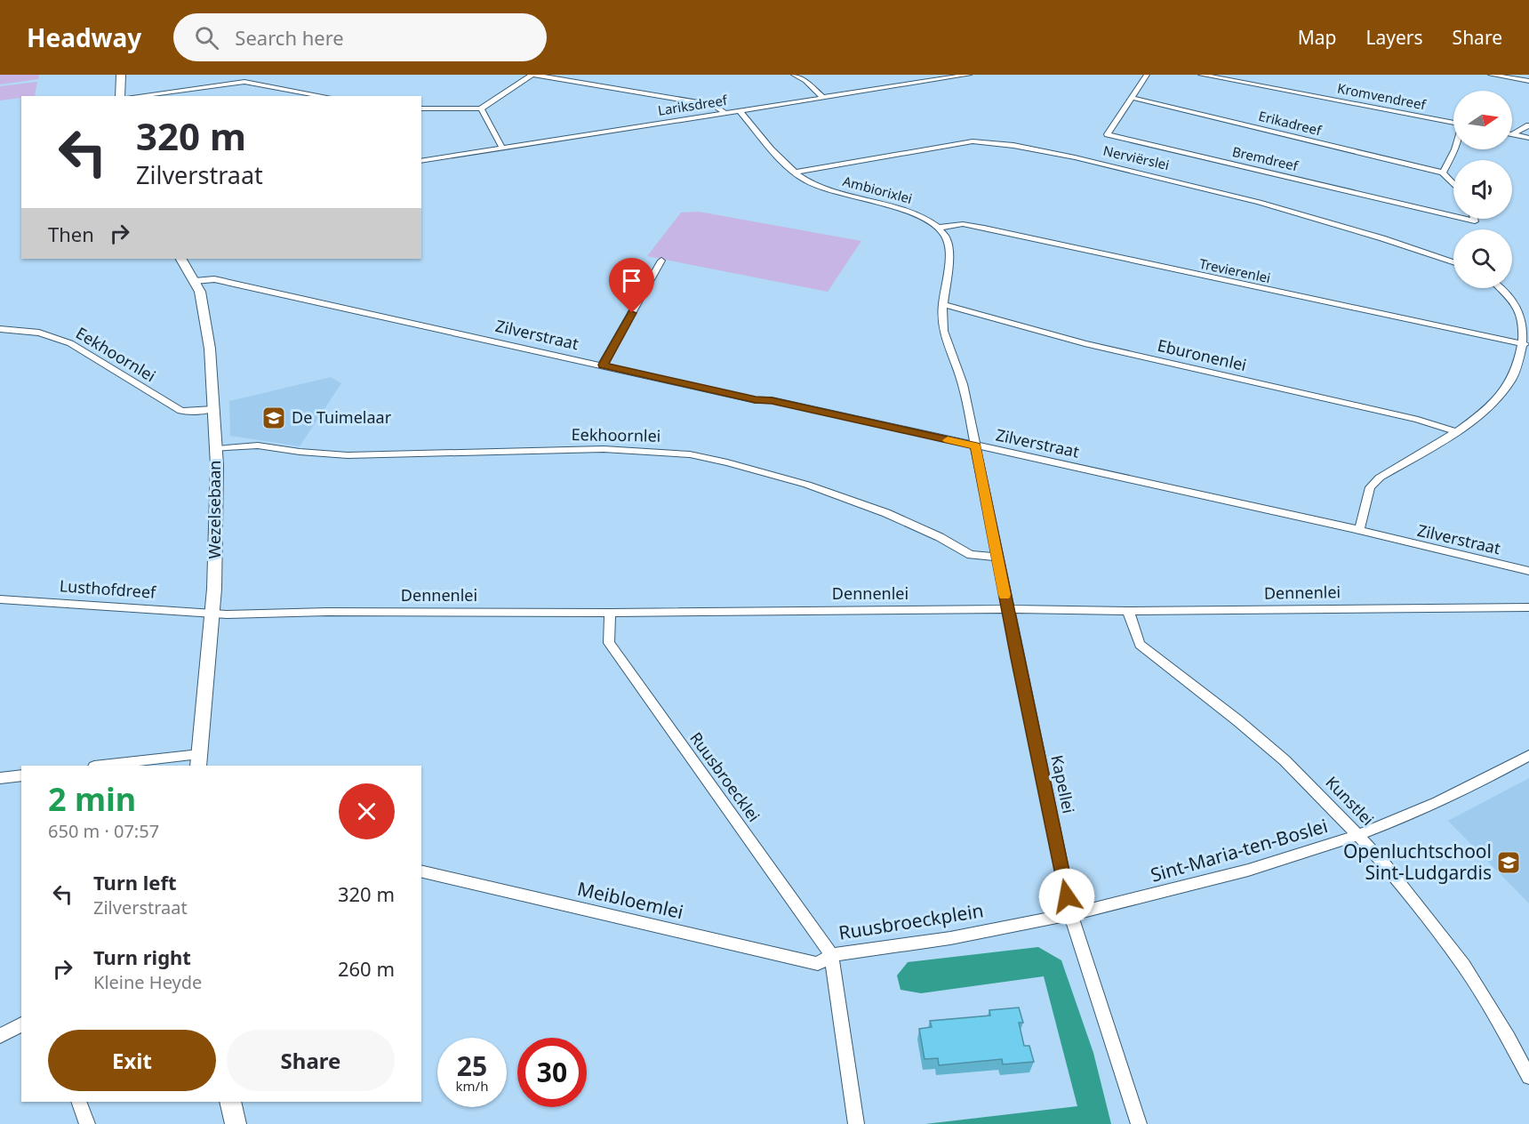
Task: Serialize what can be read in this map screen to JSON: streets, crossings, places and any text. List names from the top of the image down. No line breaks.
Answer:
{"streets":{"street":["Kromvendreef","Lariksdreef","Erikadreef","Nerviërslei","Bremdreef","Ambiorixlei","Trevierenlei","Zilverstraat","Eekhoornlei","Eburonenlei","Wezelsebaan","Lusthofdreef","Dennenlei","Ruusbroecklei","Kapellei","Kunstlei","Sint-Maria-ten-Boslei","Meibloemlei","Ruusbroeckplein"]},"crossings":[["Lariksdreef","Ambiorixlei"],["Erikadreef","Bremdreef"],["Nerviërslei","Ambiorixlei"],["Ambiorixlei","Trevierenlei"],["Zilverstraat","Wezelsebaan"],["Zilverstraat","Kapellei"],["Eekhoornlei","Wezelsebaan"],["Eekhoornlei","Kapellei"],["Wezelsebaan","Lusthofdreef"],["Wezelsebaan","Dennenlei"],["Lusthofdreef","Dennenlei"],["Dennenlei","Ruusbroecklei"],["Dennenlei","Kapellei"],["Dennenlei","Kunstlei"],["Ruusbroecklei","Meibloemlei"],["Ruusbroecklei","Ruusbroeckplein"],["Kapellei","Sint-Maria-ten-Boslei"],["Kapellei","Ruusbroeckplein"],["Kunstlei","Sint-Maria-ten-Boslei"],["Sint-Maria-ten-Boslei","Ruusbroeckplein"],["Meibloemlei","Ruusbroeckplein"]],"places":{"school or university":["De Tuimelaar","Openluchtschool Sint-Ludgardis"]},"north":"right","page":{"header":"Headway","search":"Search here","nav":["Map","Layers","Share"],"turn":["320 m","Zilverstraat"],"then":"Then","heading":["2 min","650 m · 07:57"],"list":[{"name":"Turn left","note":"Zilverstraat","value":"320 m"},{"name":"Turn right","note":"Kleine Heyde","value":"260 m"}],"buttons":["Exit","Share"],"speed":"25 km/h","limit":"30"}}
